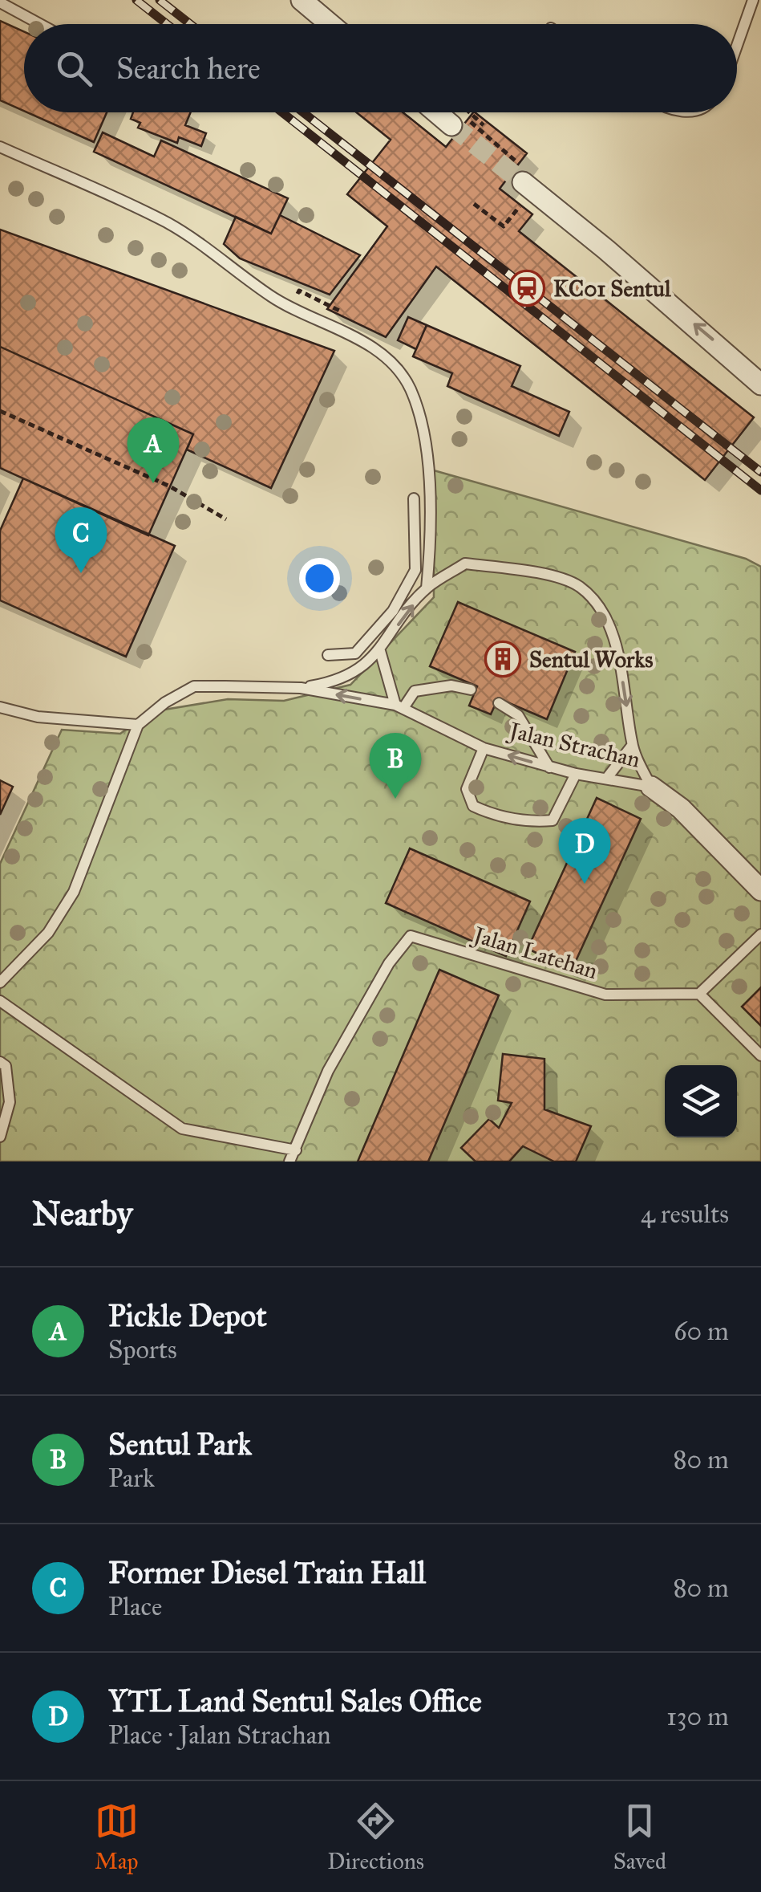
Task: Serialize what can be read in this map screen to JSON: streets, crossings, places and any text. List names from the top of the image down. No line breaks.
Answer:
{"streets":{"street":["Jalan Strachan"],"lane":["Jalan Latehan"]},"places":{"station":["KC01 Sentul"],"building":["Sentul Works"]},"page":{"search":"Search here","pins":["A","C","B","D"],"heading":["Nearby","4 results"],"list":[{"mark":"A","name":"Pickle Depot","note":"Sports","value":"60 m"},{"mark":"B","name":"Sentul Park","note":"Park","value":"80 m"},{"mark":"C","name":"Former Diesel Train Hall","note":"Place","value":"80 m"},{"mark":"D","name":"YTL Land Sentul Sales Office","note":"Place · Jalan Strachan","value":"130 m"}],"nav":["Map","Directions","Saved"]}}
